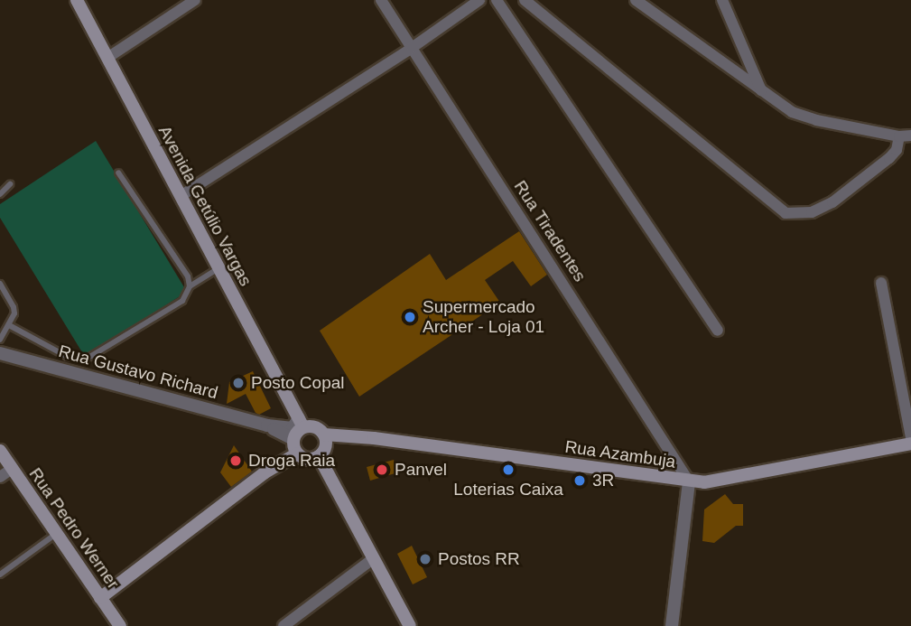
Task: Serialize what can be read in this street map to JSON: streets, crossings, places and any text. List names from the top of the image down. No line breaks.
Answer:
{"streets":{"main road":["Avenida Getúlio Vargas","Rua Azambuja","Rua Pedro Werner"],"street":["Rua Tiradentes","Rua Gustavo Richard"]},"crossings":[["Avenida Getúlio Vargas","Rua Gustavo Richard"],["Avenida Getúlio Vargas","Rua Azambuja"],["Rua Tiradentes","Rua Azambuja"],["Rua Gustavo Richard","Rua Azambuja"]],"places":["Supermercado Archer - Loja 01","Posto Copal","Droga Raia","Panvel","Loterias Caixa","3R","Postos RR"]}
